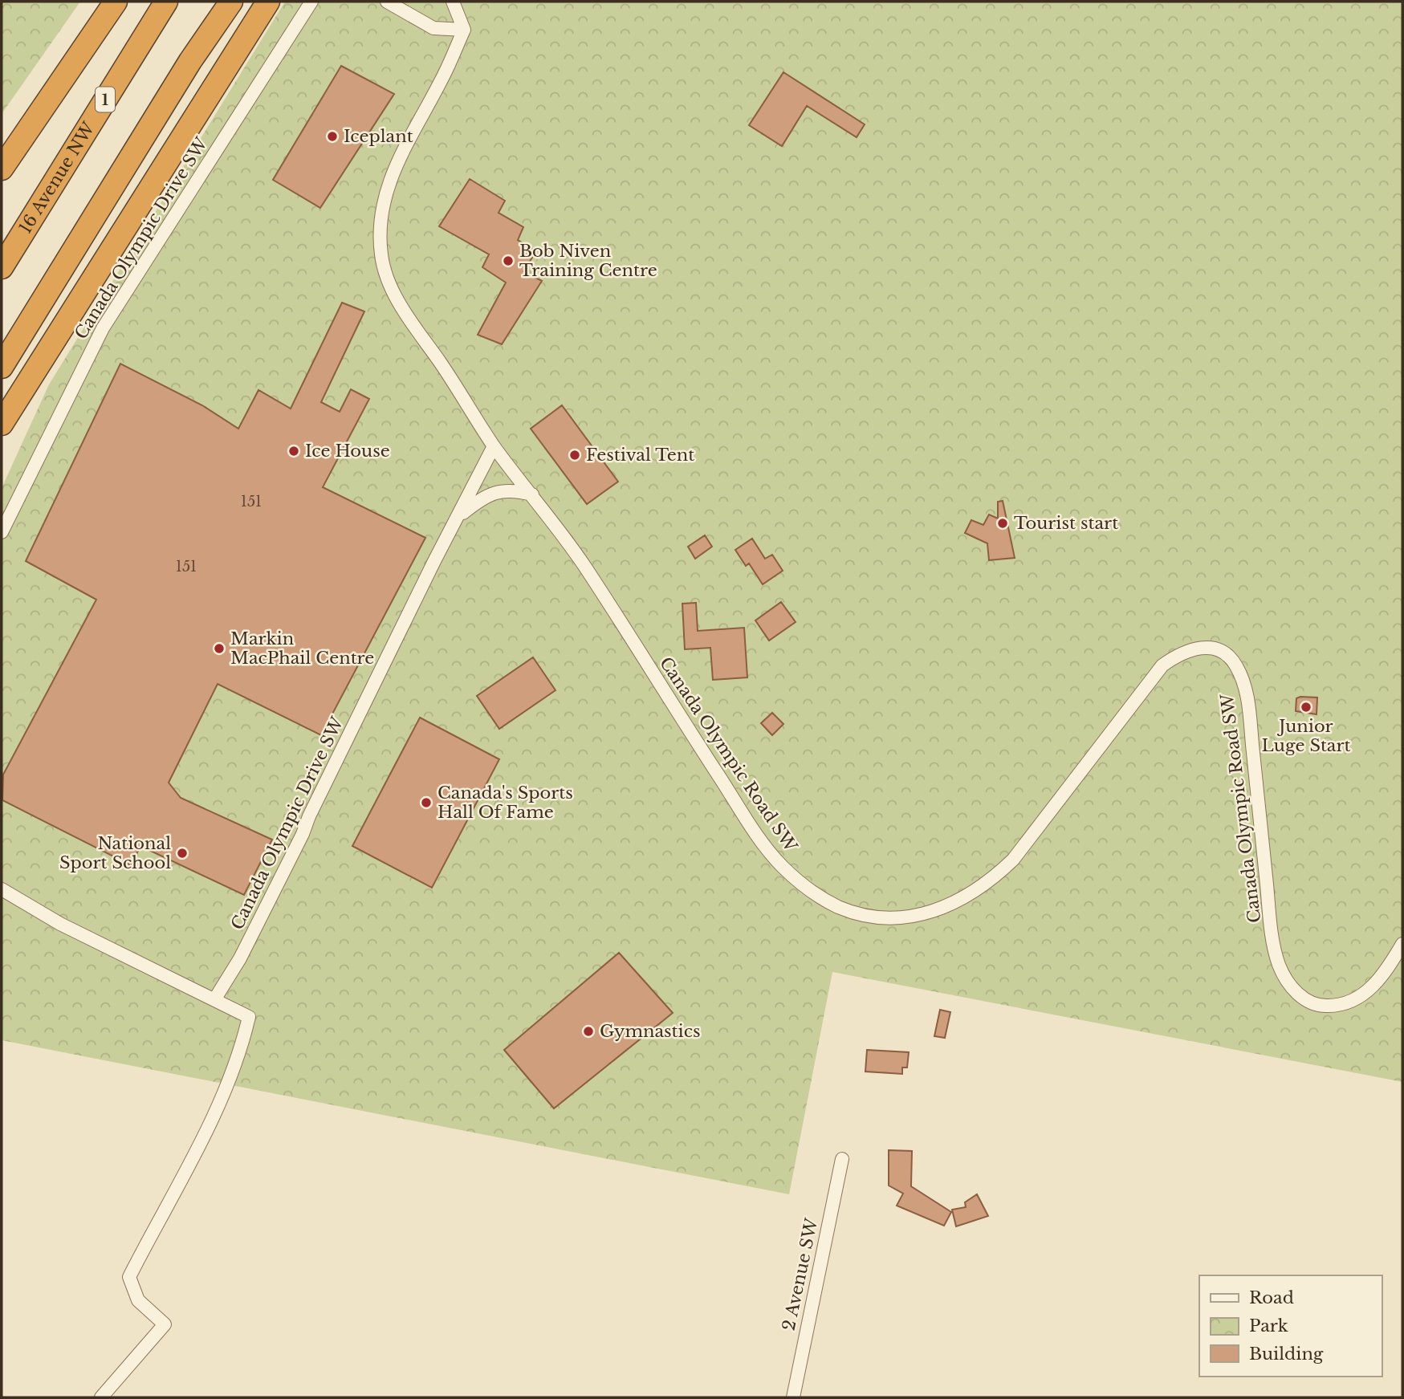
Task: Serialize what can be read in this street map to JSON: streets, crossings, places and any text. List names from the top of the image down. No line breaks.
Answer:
{"streets":{"highway":["1","16 Avenue NW"],"street":["Canada Olympic Drive SW","Canada Olympic Road SW","2 Avenue SW"]},"crossings":[["Canada Olympic Drive SW","Canada Olympic Road SW"]],"places":["Iceplant","Bob Niven Training Centre","Ice House","Festival Tent","Tourist start","Markin MacPhail Centre","Junior Luge Start","Canada's Sports Hall Of Fame","National Sport School","Gymnastics"],"house_numbers":["151","151"],"legend":["Road","Park","Building"]}
